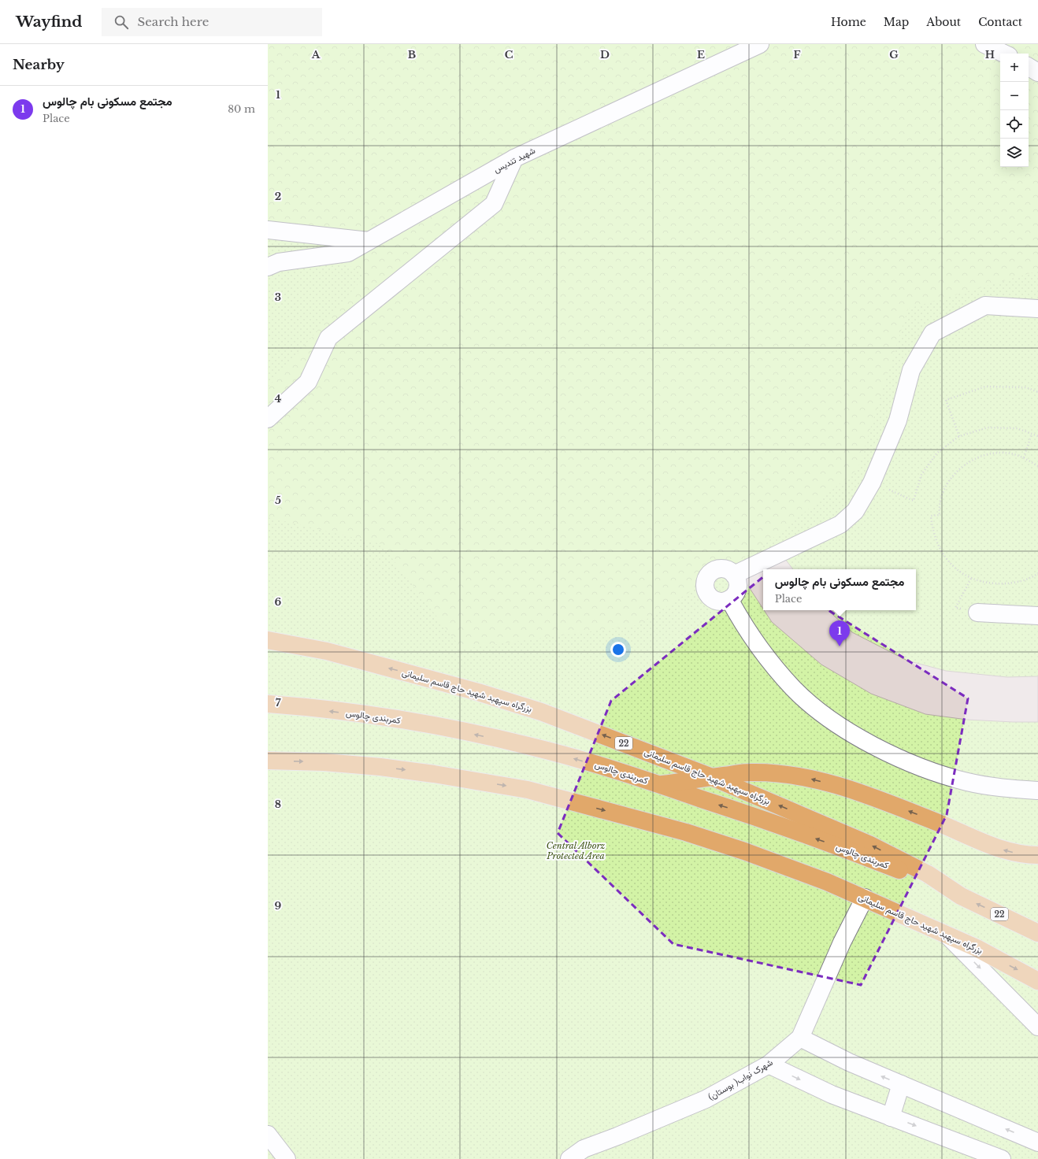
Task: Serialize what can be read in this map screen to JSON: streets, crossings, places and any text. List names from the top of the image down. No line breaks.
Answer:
{"streets":{"highway":["بزرگراه سپهبد شهید حاج قاسم سلیمانی","کمربندی چالوس","22"],"street":["شهید تندیس","شهرک نواب( بوستان)"]},"crossings":[["بزرگراه سپهبد شهید حاج قاسم سلیمانی","کمربندی چالوس"],["بزرگراه سپهبد شهید حاج قاسم سلیمانی","شهرک نواب( بوستان)"]],"parks":["Central Alborz Protected Area"],"page":{"header":"Wayfind","search":"Search here","nav":["Home","Map","About","Contact"],"heading":"Nearby","map_buttons":["+","−"],"list":[{"mark":"1","name":"مجتمع مسکونی بام چالوس","note":"Place","value":"80 m"}],"popup":["مجتمع مسکونی بام چالوس","Place"],"pins":"1"},"grid":{"columns":["A","B","C","D","E","F","G","H"],"rows":["1","2","3","4","5","6","7","8","9"]}}
